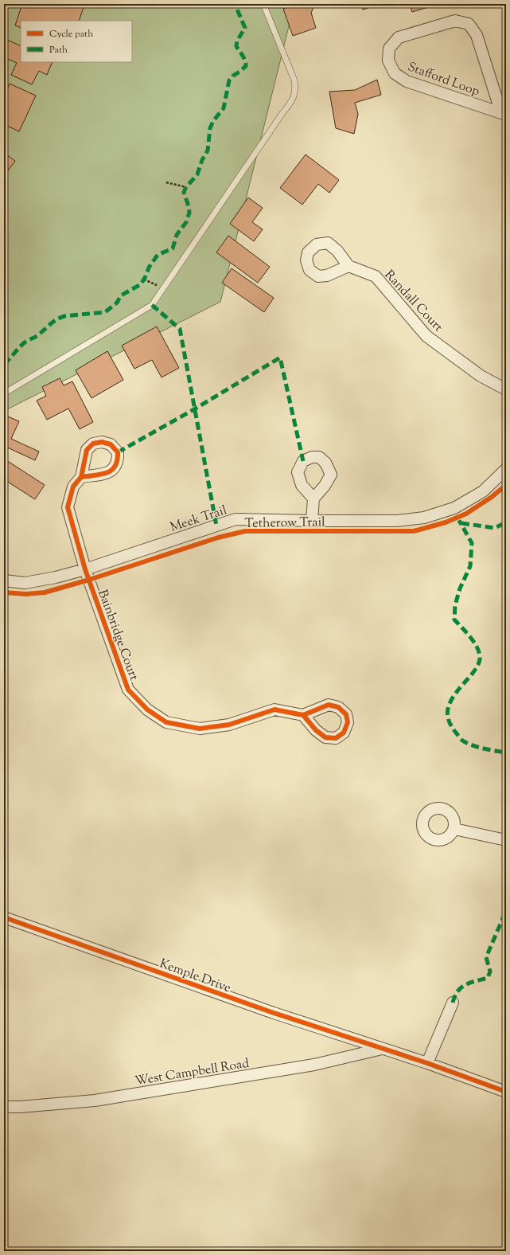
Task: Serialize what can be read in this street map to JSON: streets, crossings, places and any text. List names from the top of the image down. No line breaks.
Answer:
{"streets":{"street":["Stafford Loop","Randall Court","Meek Trail","Bainbridge Court","Kemple Drive","West Campbell Road"],"cycle path":["Tetherow Trail"]},"crossings":[["Meek Trail","Bainbridge Court"],["Kemple Drive","West Campbell Road"]],"legend":["Cycle path","Path"]}
